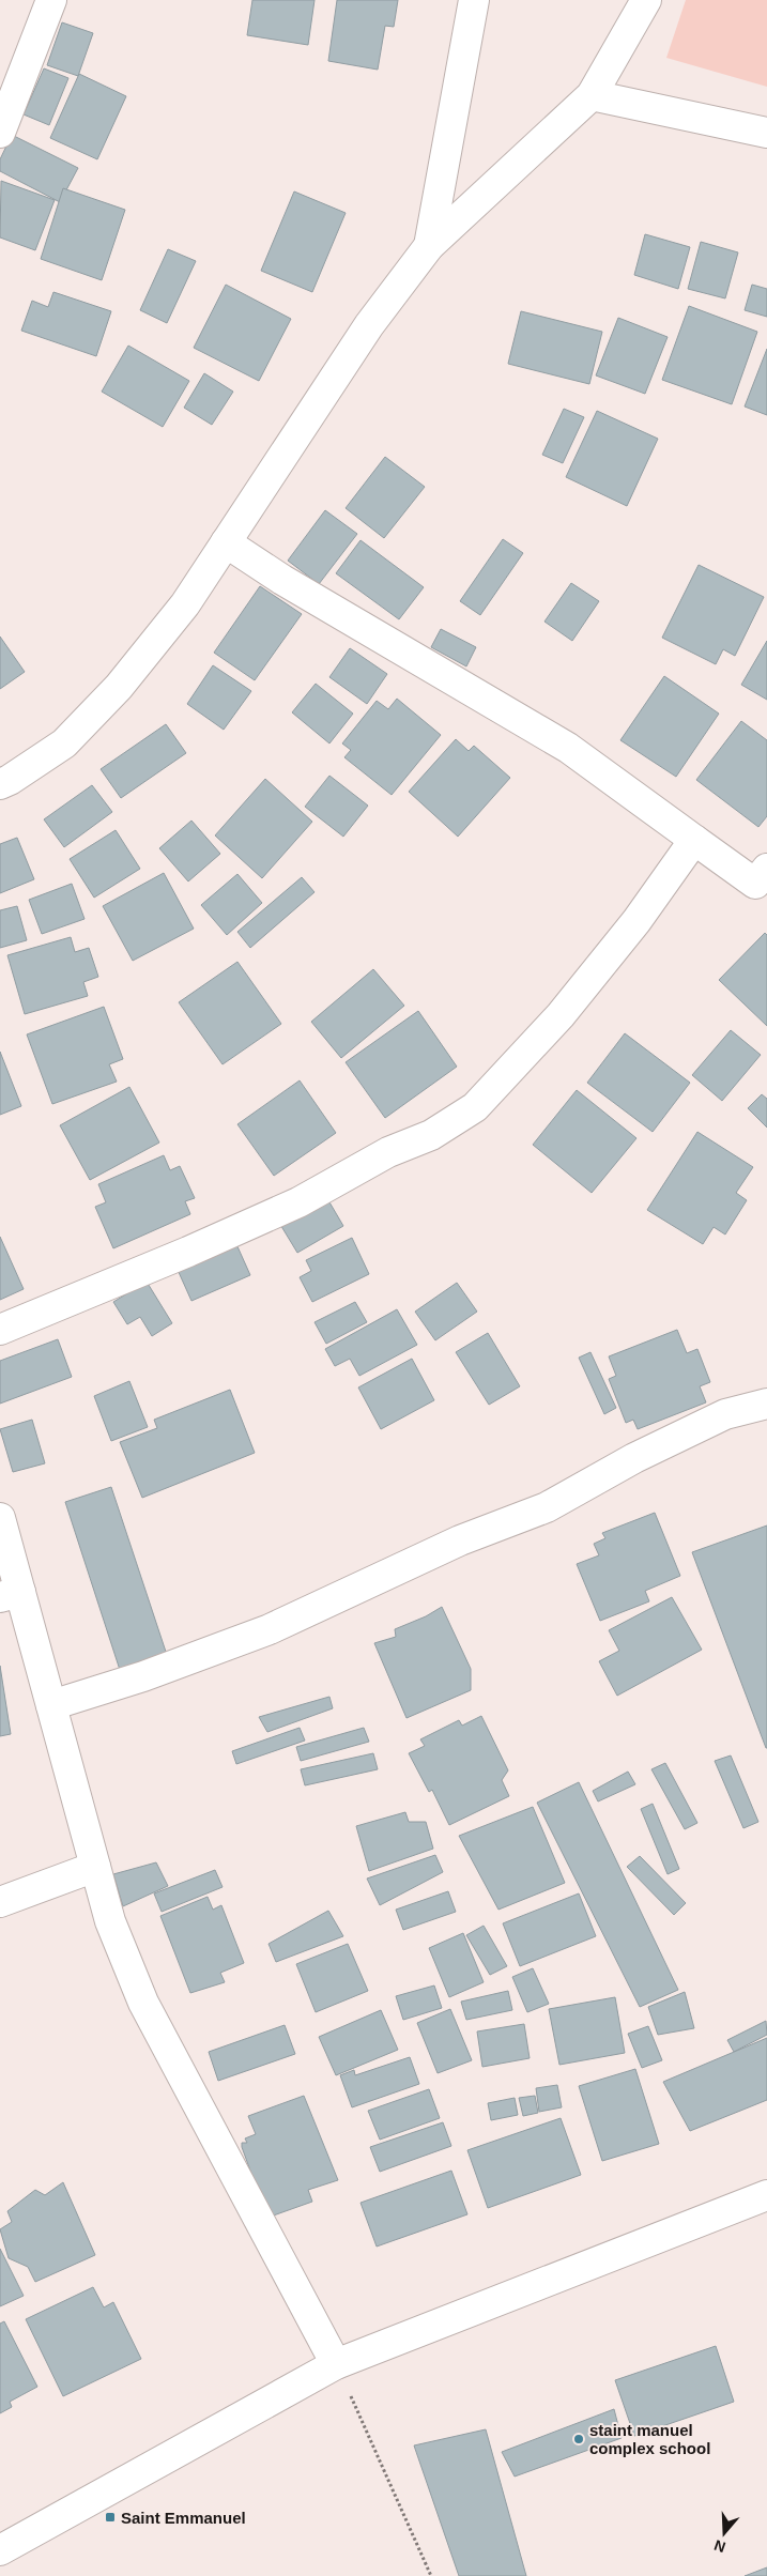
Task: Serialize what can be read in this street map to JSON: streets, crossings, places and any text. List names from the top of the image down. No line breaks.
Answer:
{"places":{"other":["staint manuel complex school"],"transit":["Saint Emmanuel"]},"north":"bottom"}
